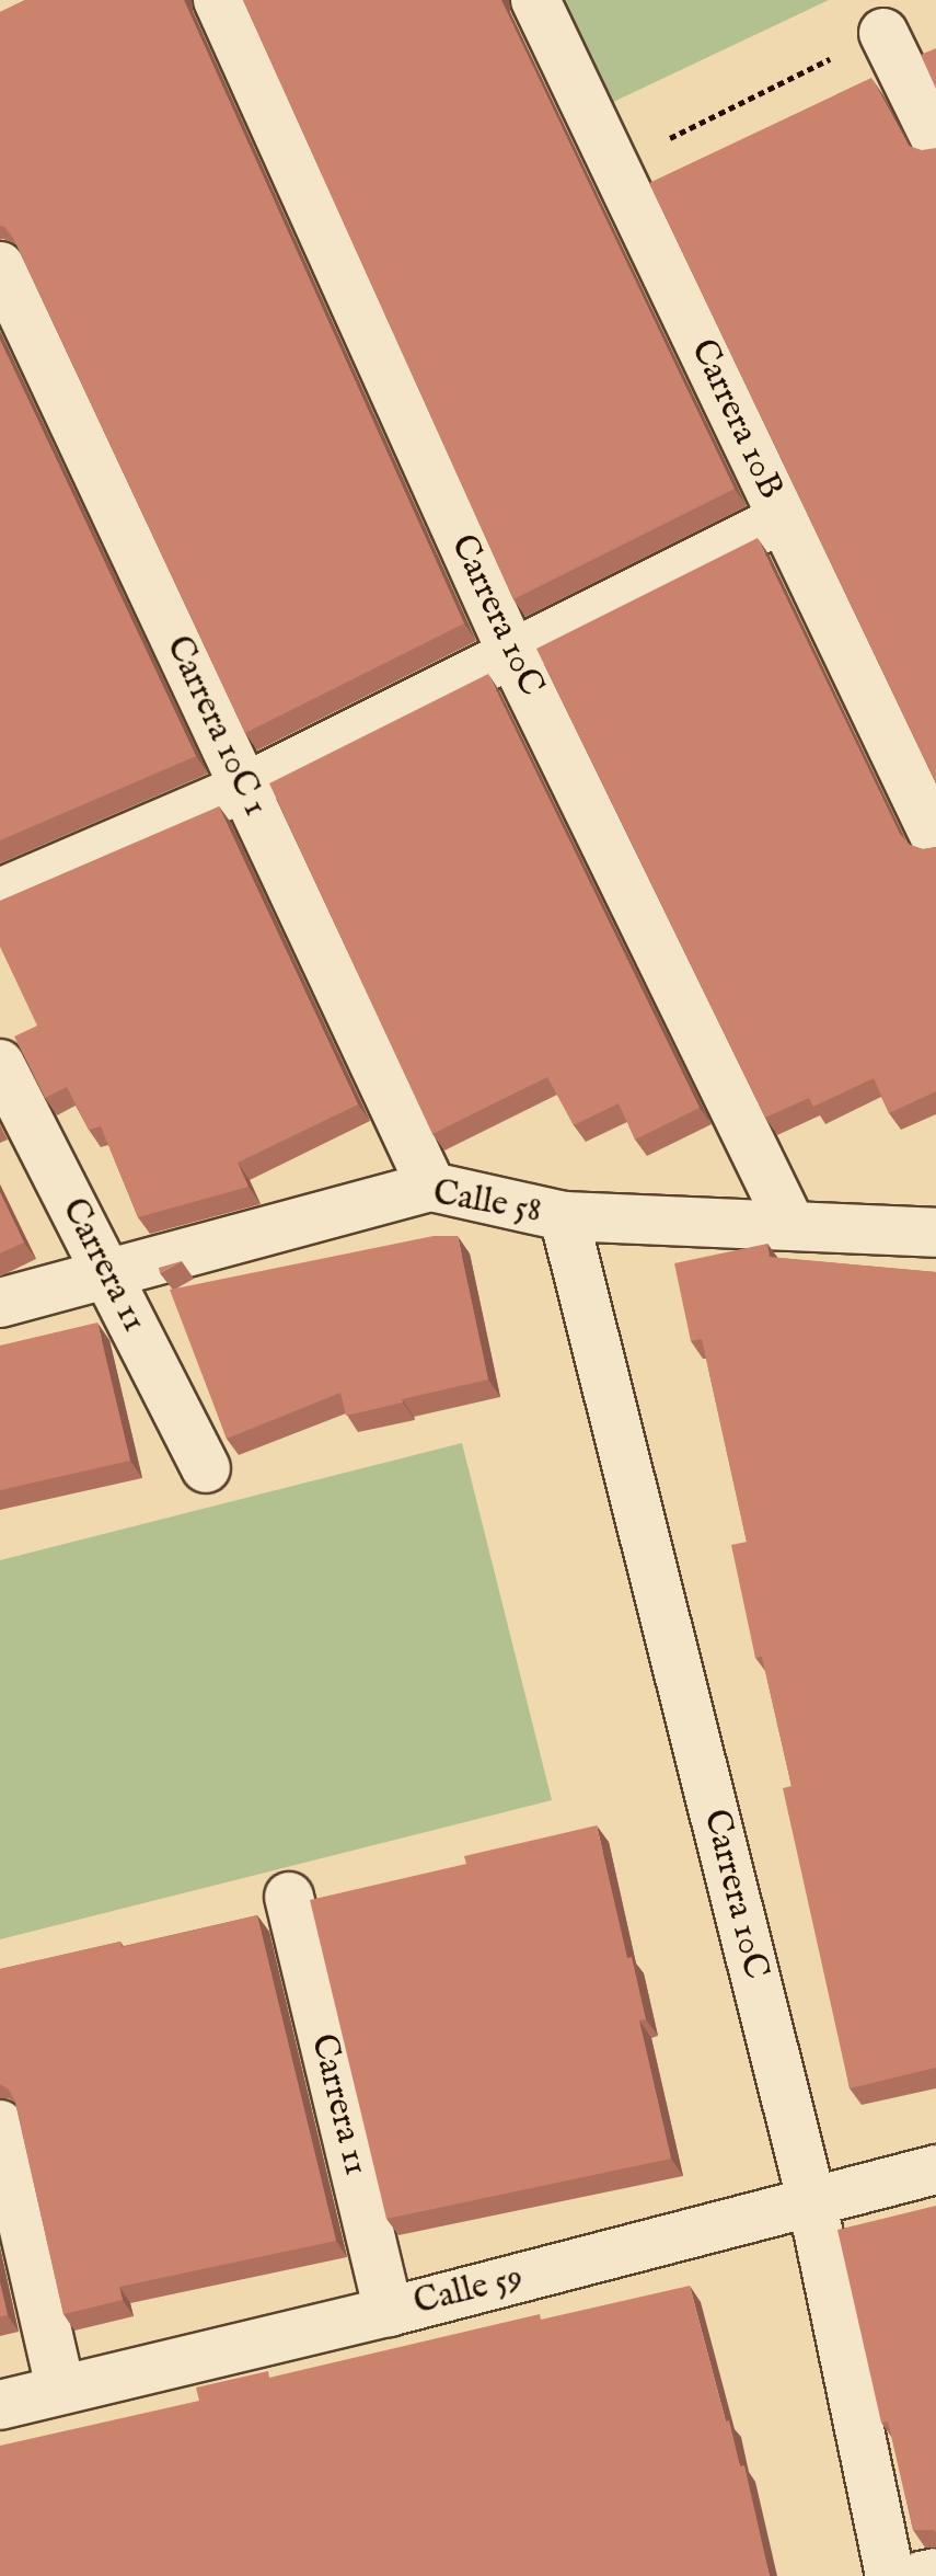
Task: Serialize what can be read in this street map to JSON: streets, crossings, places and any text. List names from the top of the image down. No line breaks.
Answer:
{"streets":{"street":["Carrera 10B","Carrera 10C","Carrera 10C 1","Calle 58","Carrera 11","Calle 59"]},"crossings":[["Carrera 10C","Calle 58"],["Carrera 10C","Calle 59"],["Carrera 10C 1","Calle 58"],["Calle 58","Carrera 11"],["Carrera 11","Calle 59"]]}
